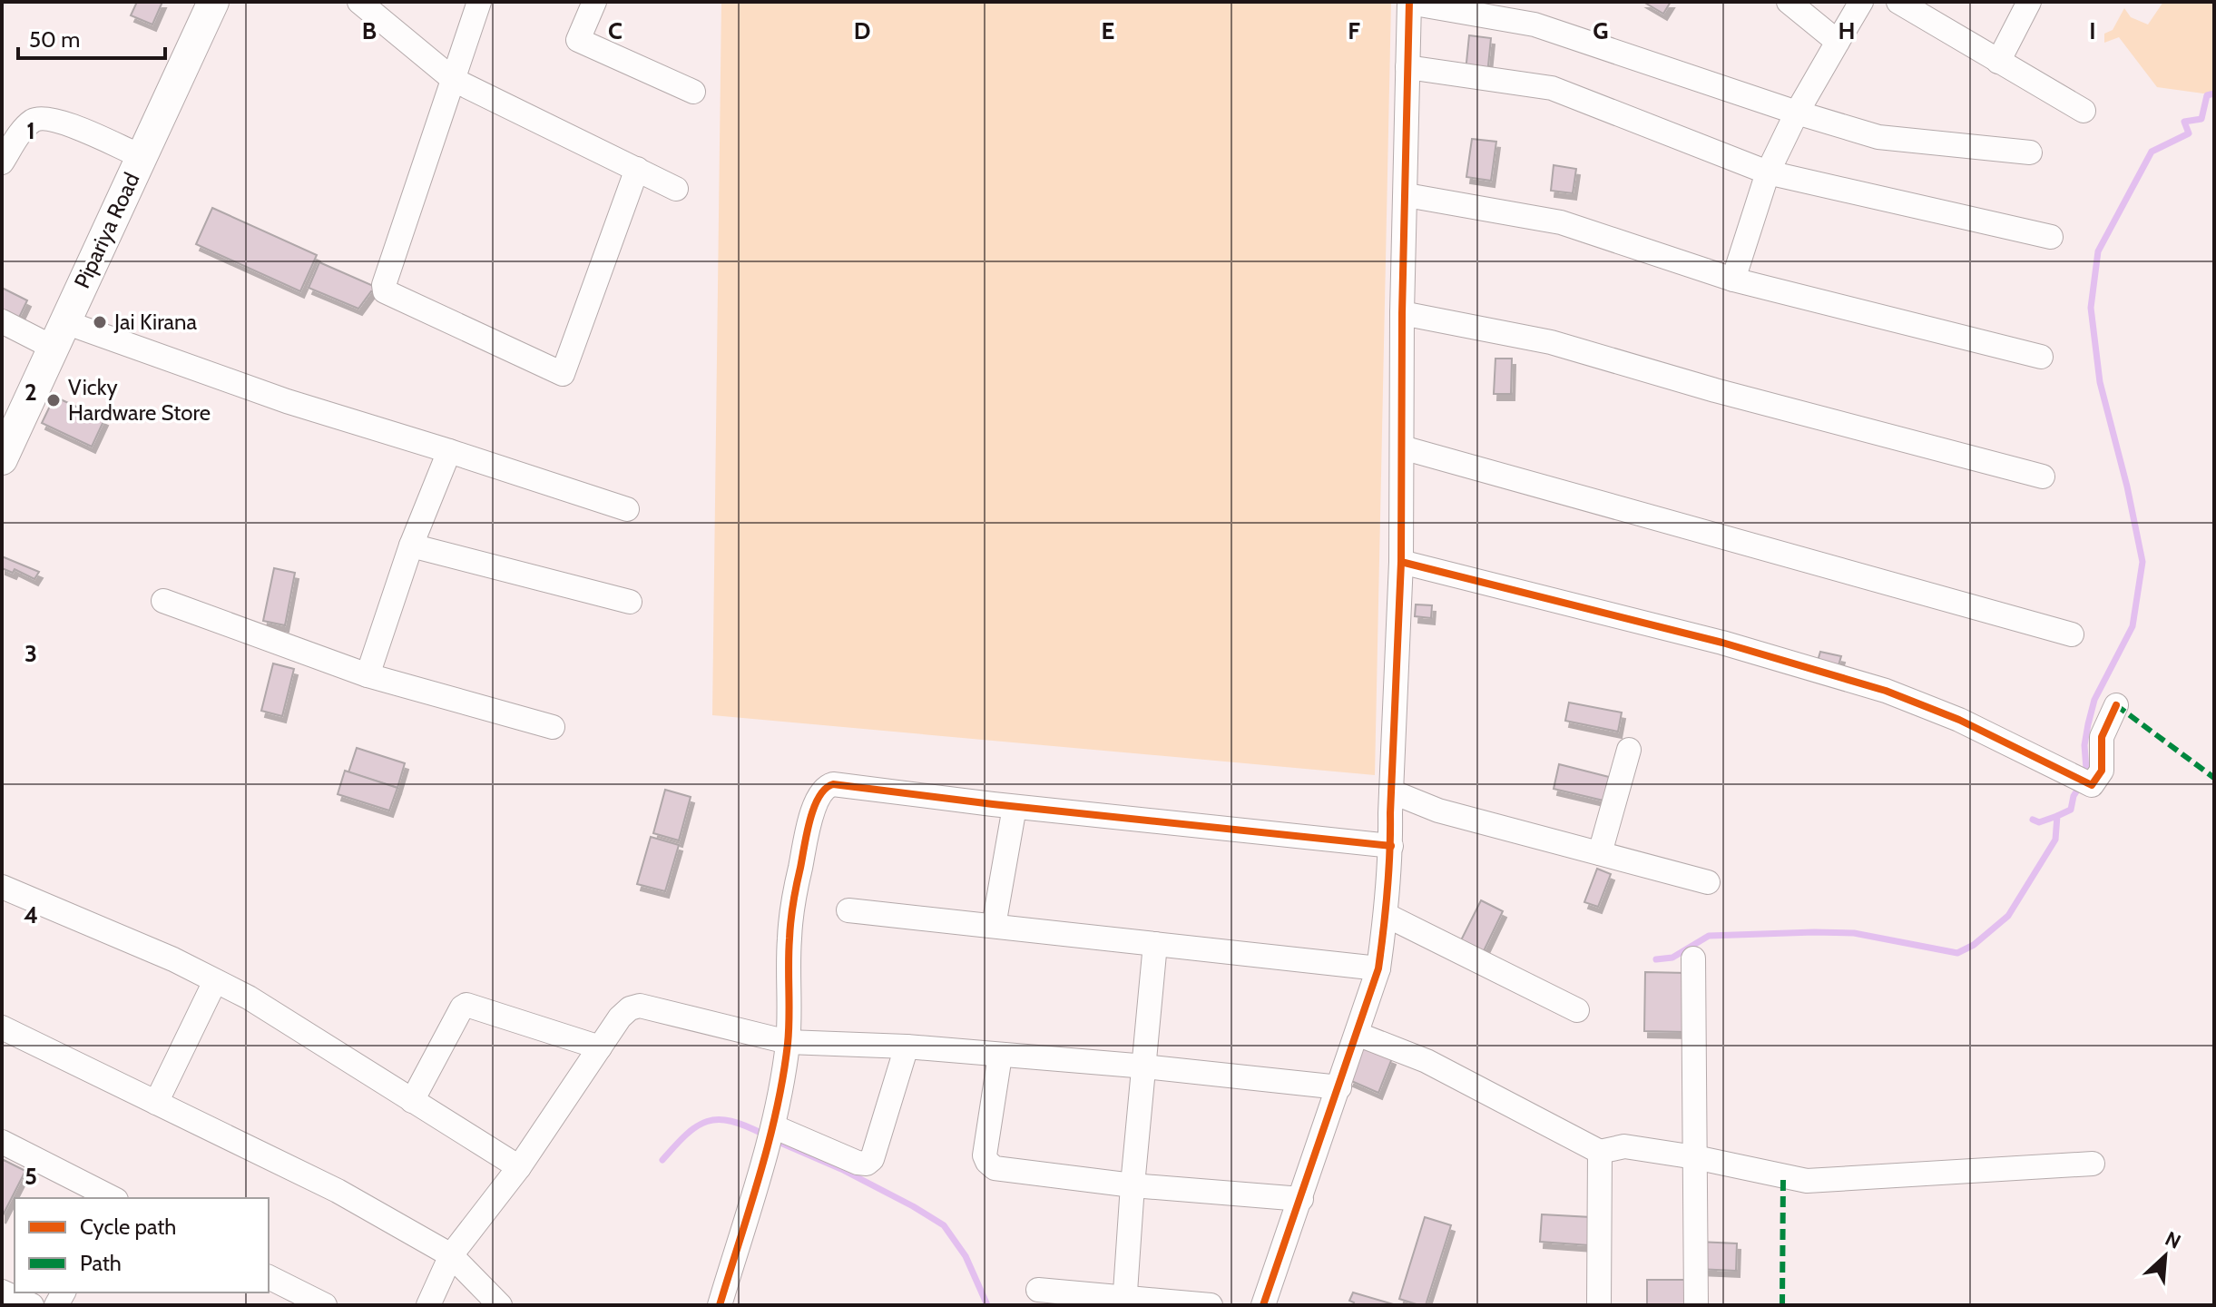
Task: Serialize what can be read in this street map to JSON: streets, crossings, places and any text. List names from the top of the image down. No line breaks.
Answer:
{"streets":{"main road":["Pipariya Road"]},"places":["Jai Kirana","Vicky Hardware Store"],"legend":["Cycle path","Path"],"scale_bar":"50 m","north":"top right","grid":{"columns":["B","C","D","E","F","G","H","I"],"rows":["1","2","3","4","5"]}}
